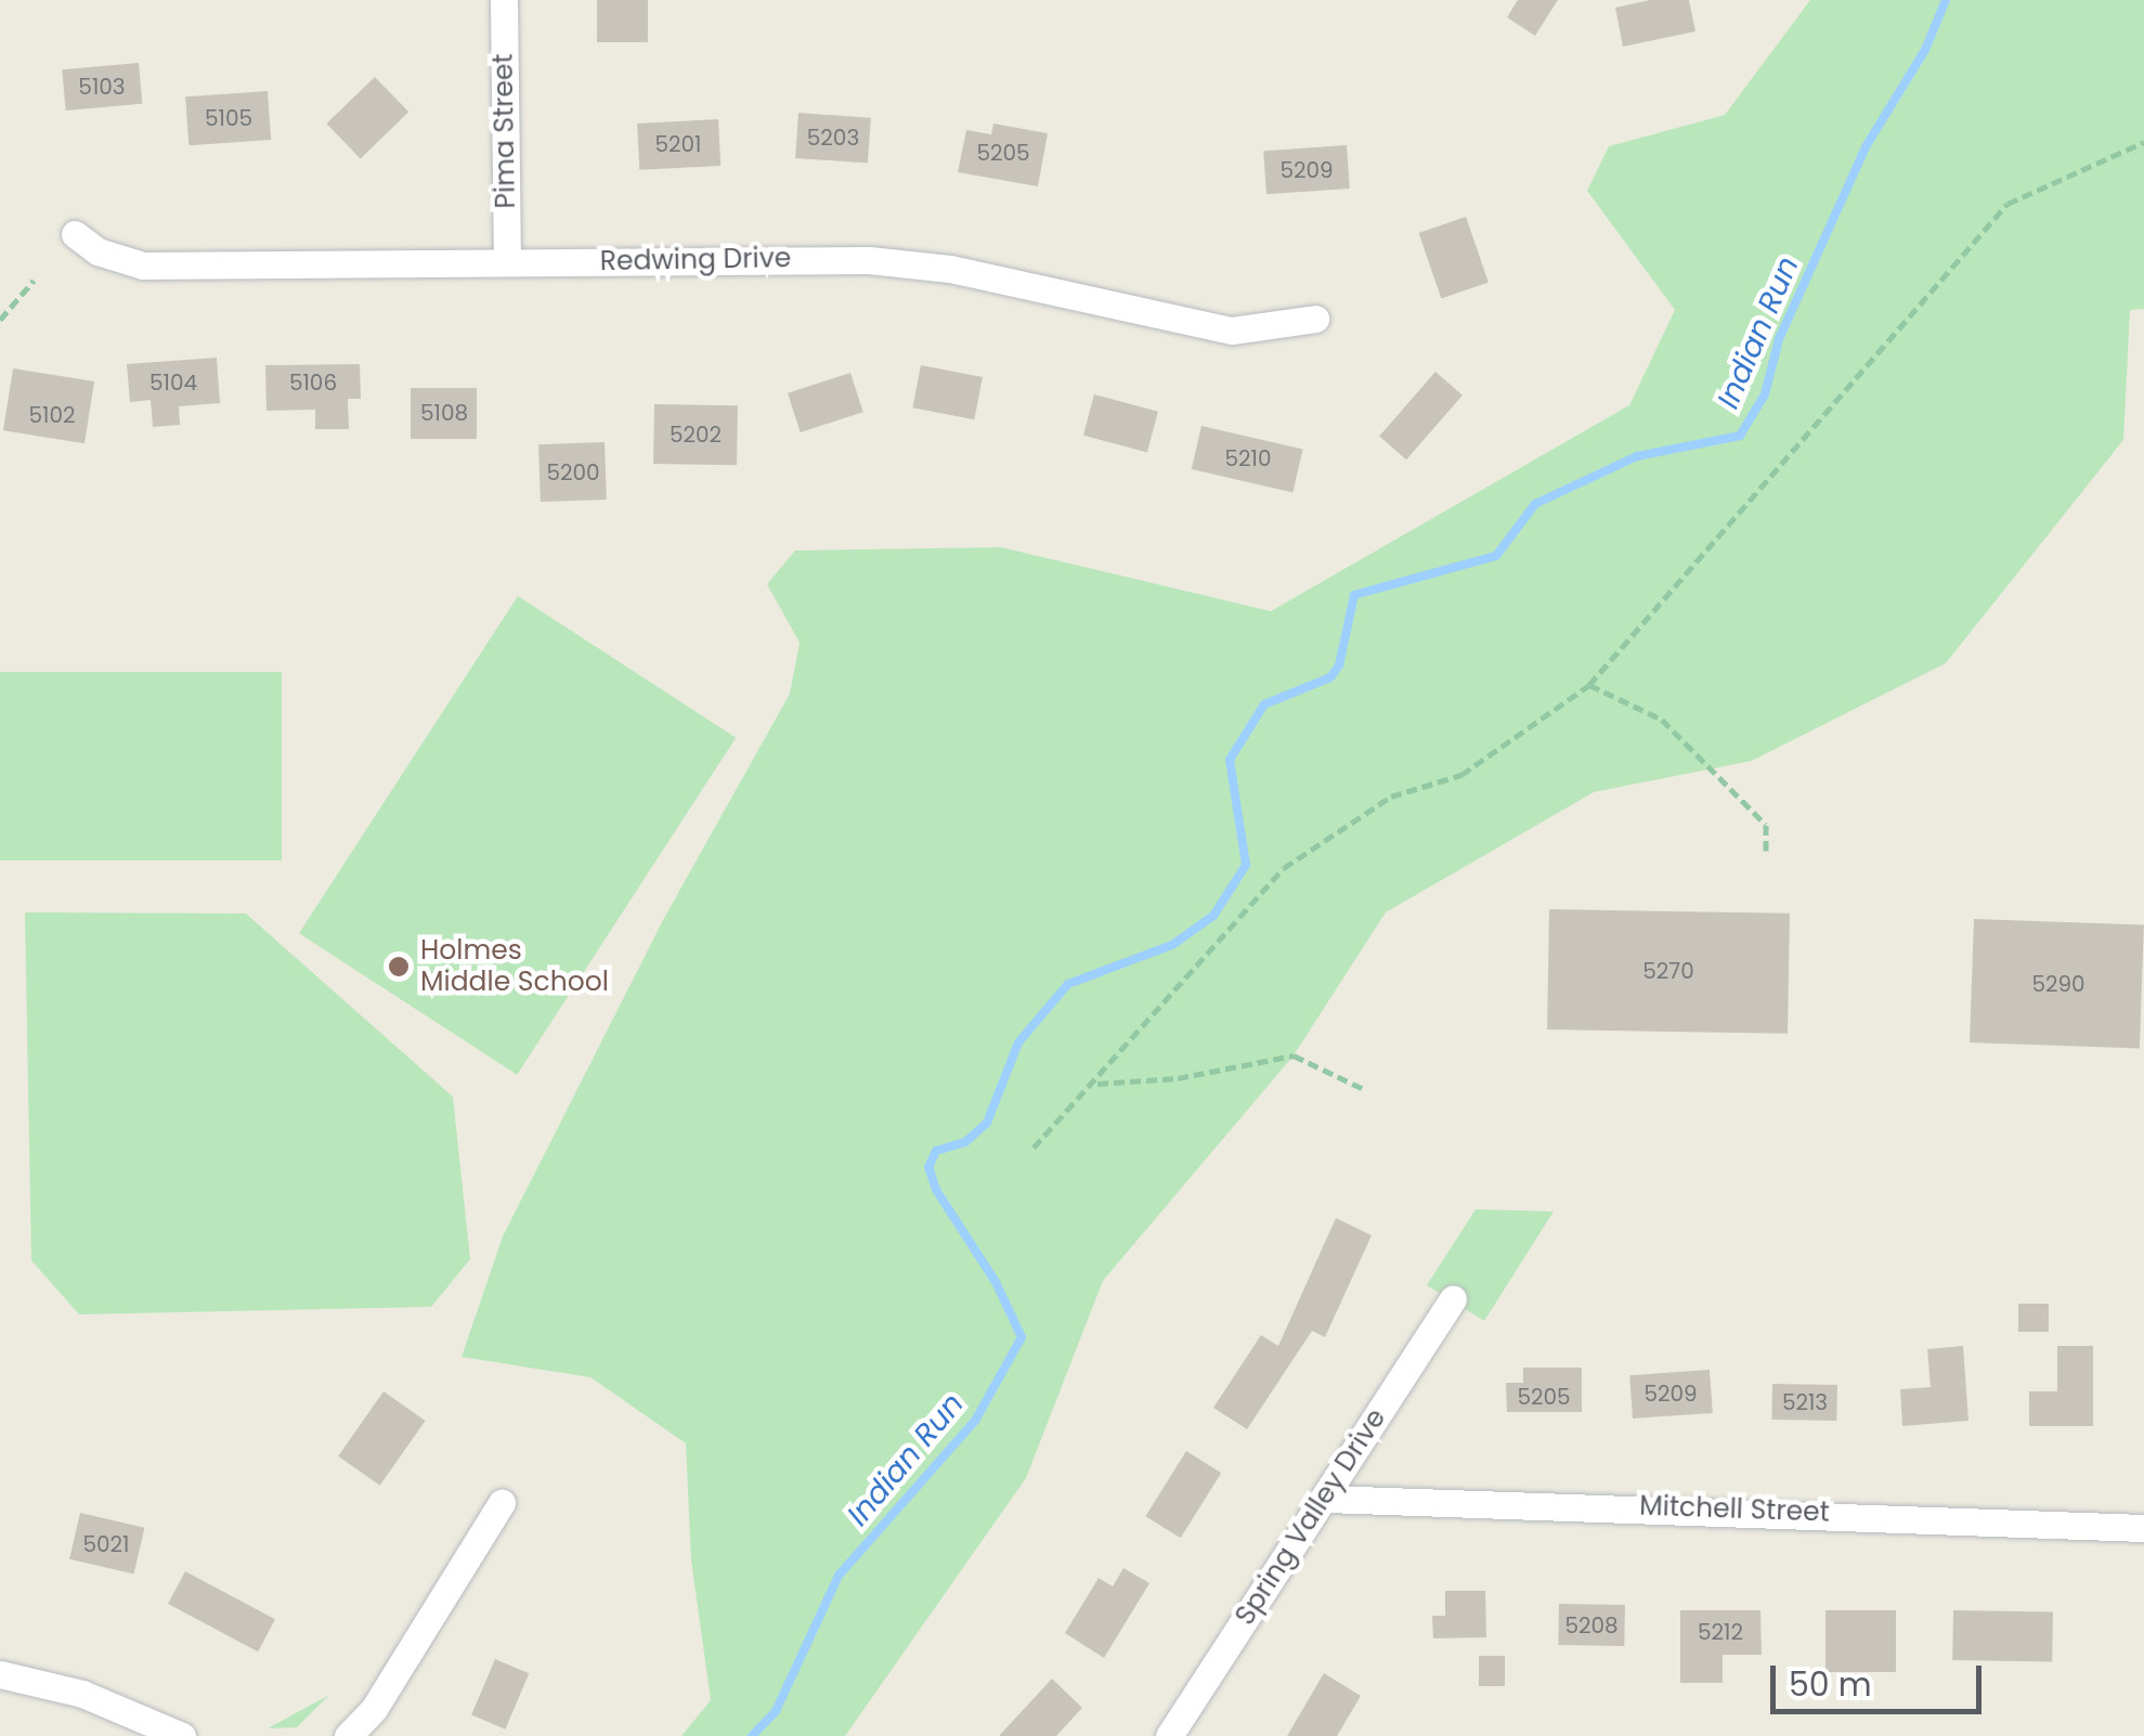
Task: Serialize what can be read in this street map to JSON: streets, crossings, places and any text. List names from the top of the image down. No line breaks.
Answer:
{"streets":{"street":["Pima Street","Redwing Drive","Mitchell Street","Spring Valley Drive"]},"crossings":[["Pima Street","Redwing Drive"],["Mitchell Street","Spring Valley Drive"]],"water":["Indian Run"],"places":["Holmes Middle School"],"house_numbers":["5103","5105","5203","5201","5205","5209","5104","5106","5108","5102","5202","5210","5200","5270","5290","5209","5205","5213","5021","5208","5212"],"scale_bar":"50 m"}
